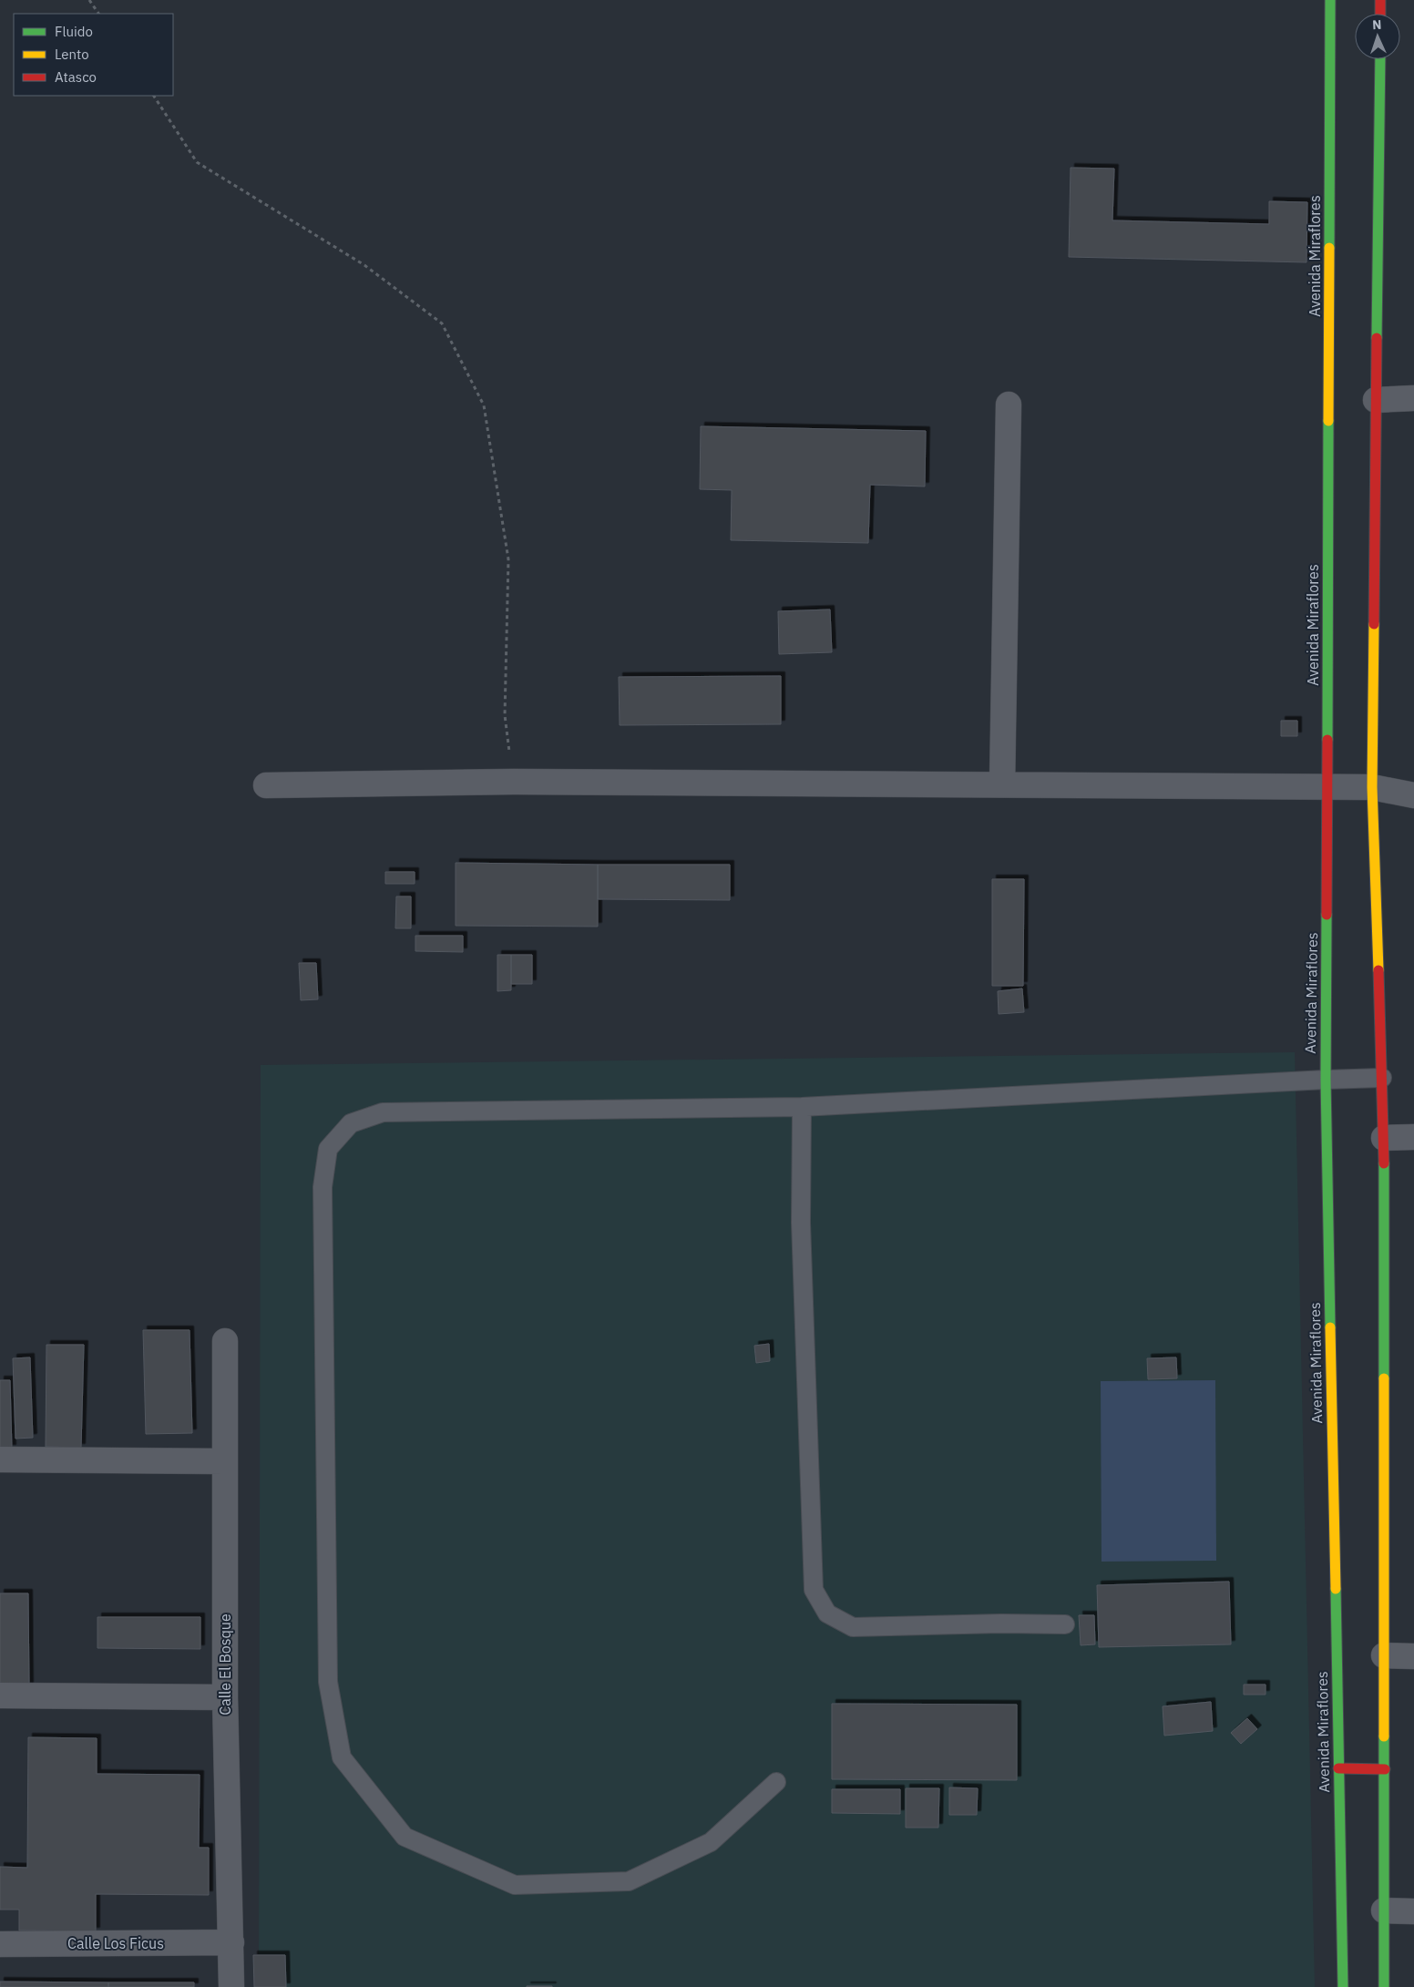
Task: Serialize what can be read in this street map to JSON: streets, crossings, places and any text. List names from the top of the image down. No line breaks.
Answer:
{"streets":{"street":["Avenida Miraflores","Calle El Bosque","Calle Los Ficus"]},"crossings":[["Calle El Bosque","Calle Los Ficus"]],"legend":["Fluido","Lento","Atasco"],"north":"top"}
